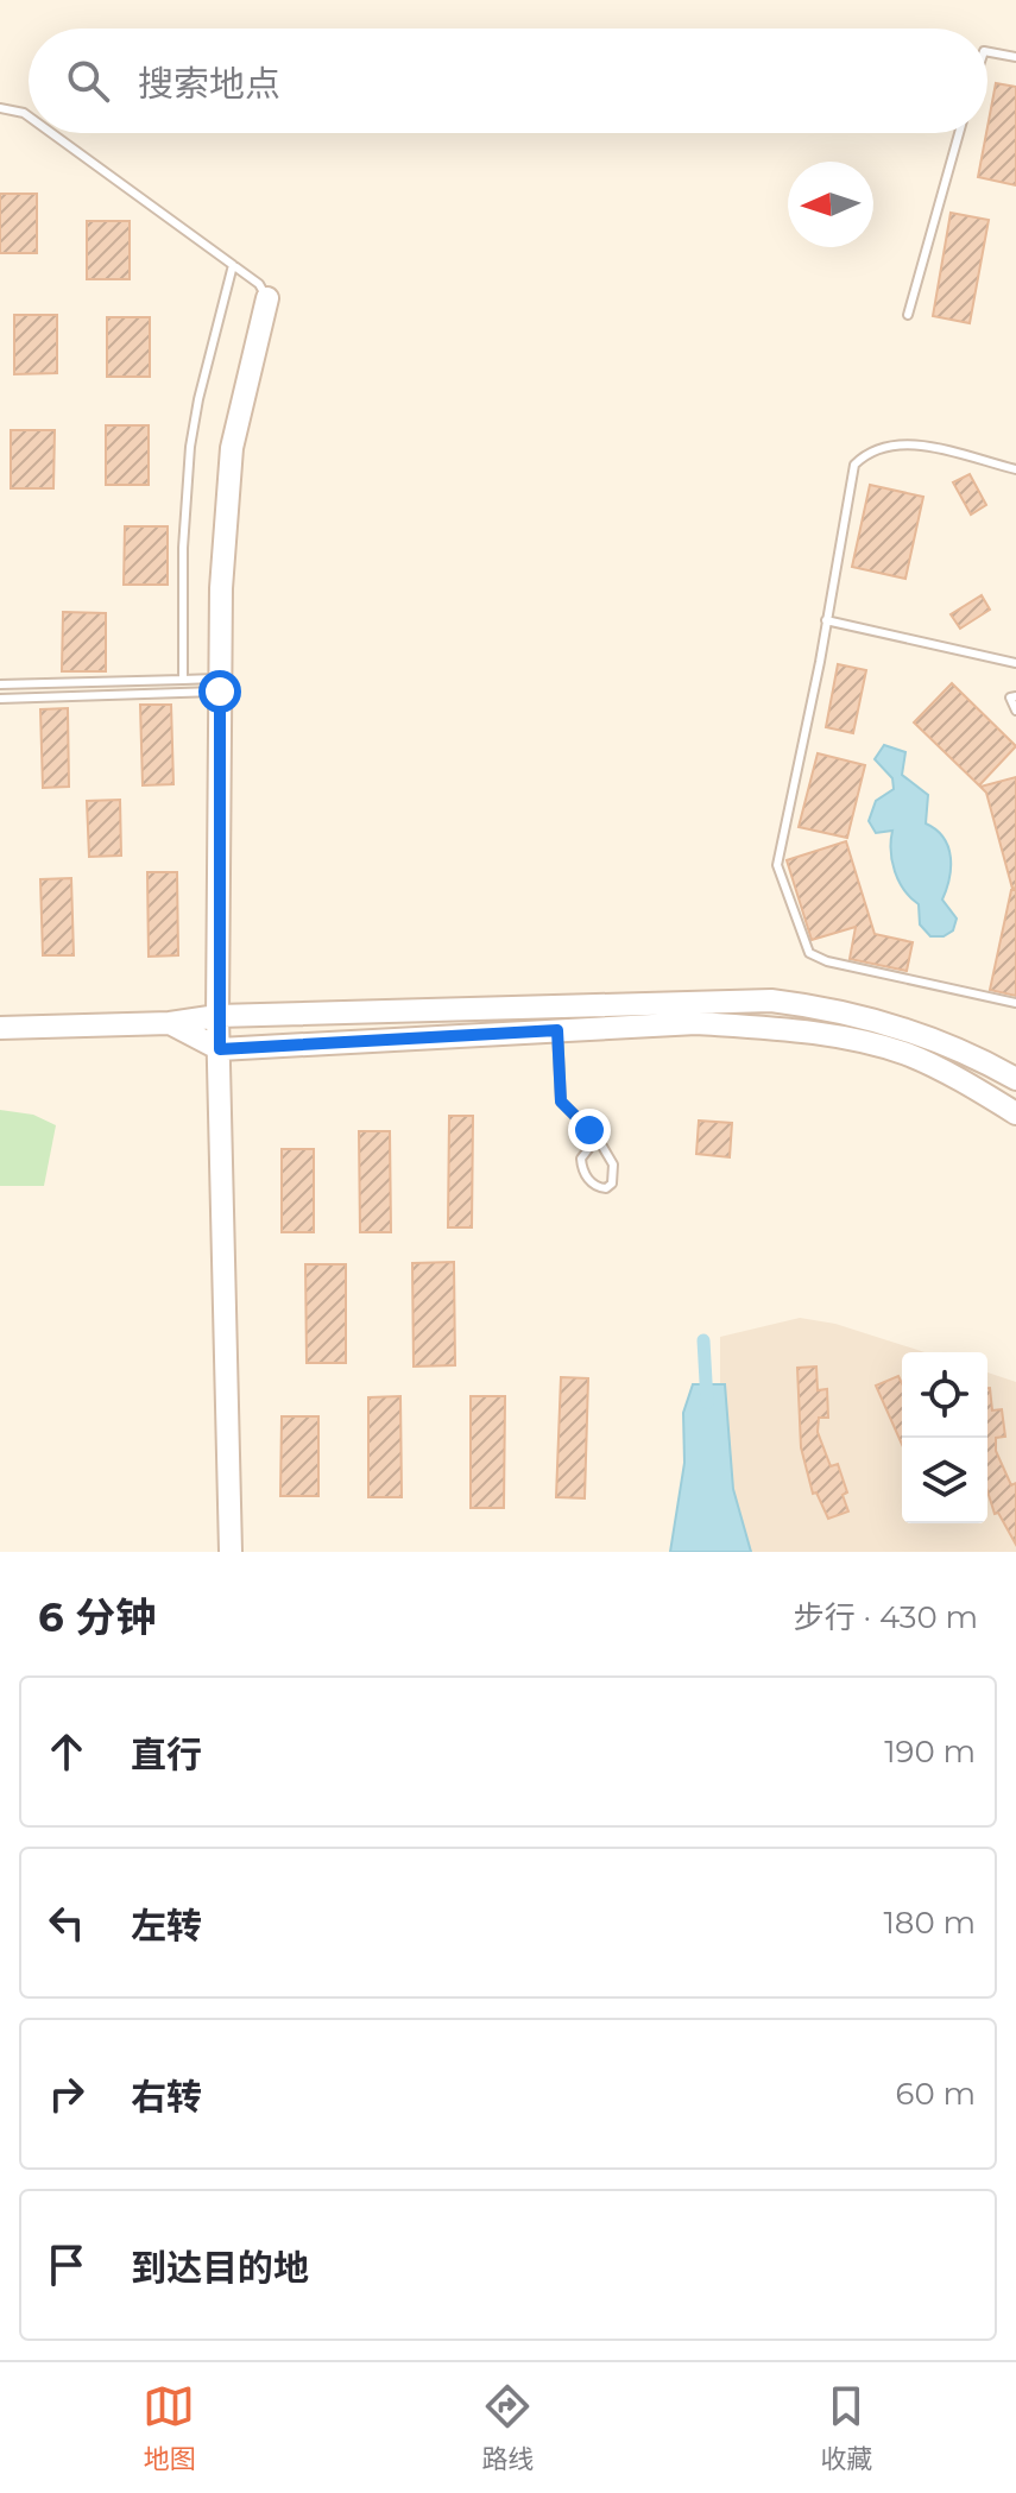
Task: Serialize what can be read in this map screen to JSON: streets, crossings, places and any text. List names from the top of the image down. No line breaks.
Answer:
{"north":"left","page":{"search":"搜索地点","heading":["6 分钟","步行 · 430 m"],"list":[["直行","190 m"],["左转","180 m"],["右转","60 m"],"到达目的地"],"nav":["地图","路线","收藏"]}}
